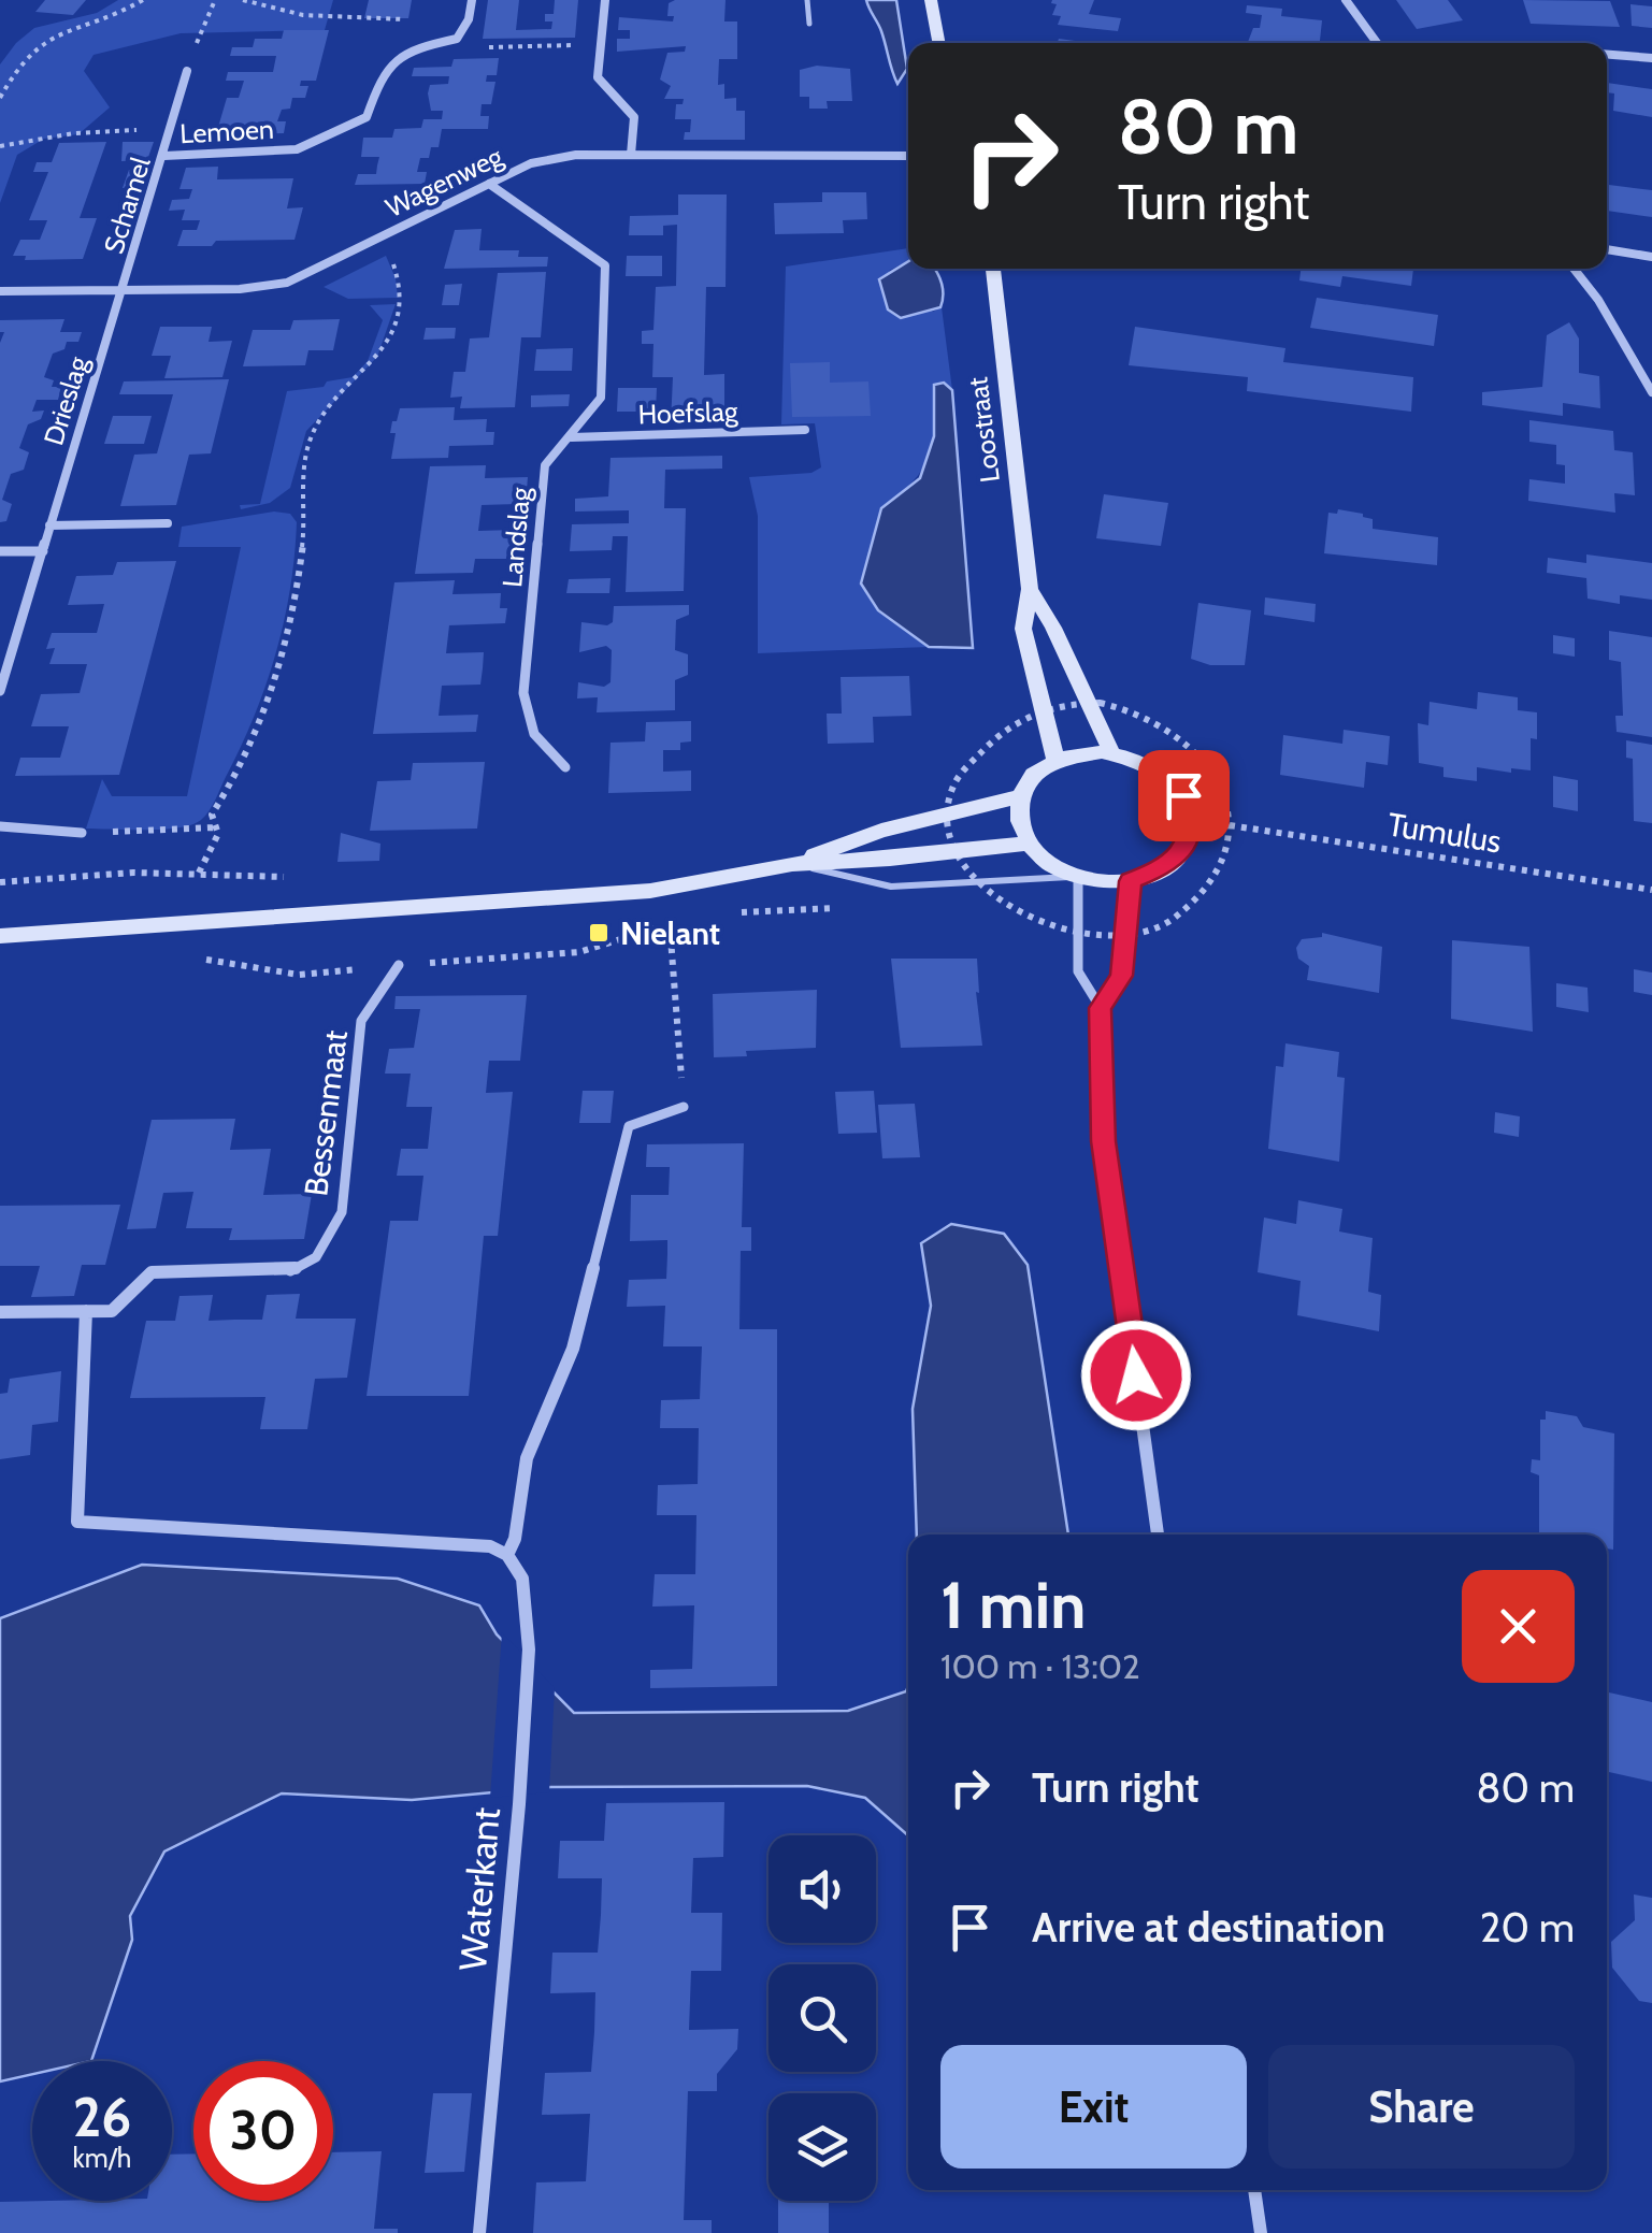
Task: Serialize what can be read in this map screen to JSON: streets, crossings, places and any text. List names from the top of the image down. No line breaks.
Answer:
{"streets":{"street":["Lemoen","Wagenweg","Schamel","Drieslag","Hoefslag","Loostraat","Landslag","Bessenmaat","Waterkant"],"path":["Tumulus"]},"crossings":[["Lemoen","Schamel"],["Wagenweg","Schamel"],["Wagenweg","Drieslag"],["Wagenweg","Landslag"],["Schamel","Drieslag"],["Hoefslag","Landslag"]],"places":{"transit":["Nielant"]},"page":{"turn":["80 m","Turn right"],"heading":["1 min","100 m · 13:02"],"list":[{"name":"Turn right","value":"80 m"},{"name":"Arrive at destination","value":"20 m"}],"buttons":["Exit","Share"],"speed":"26 km/h","limit":"30"}}
